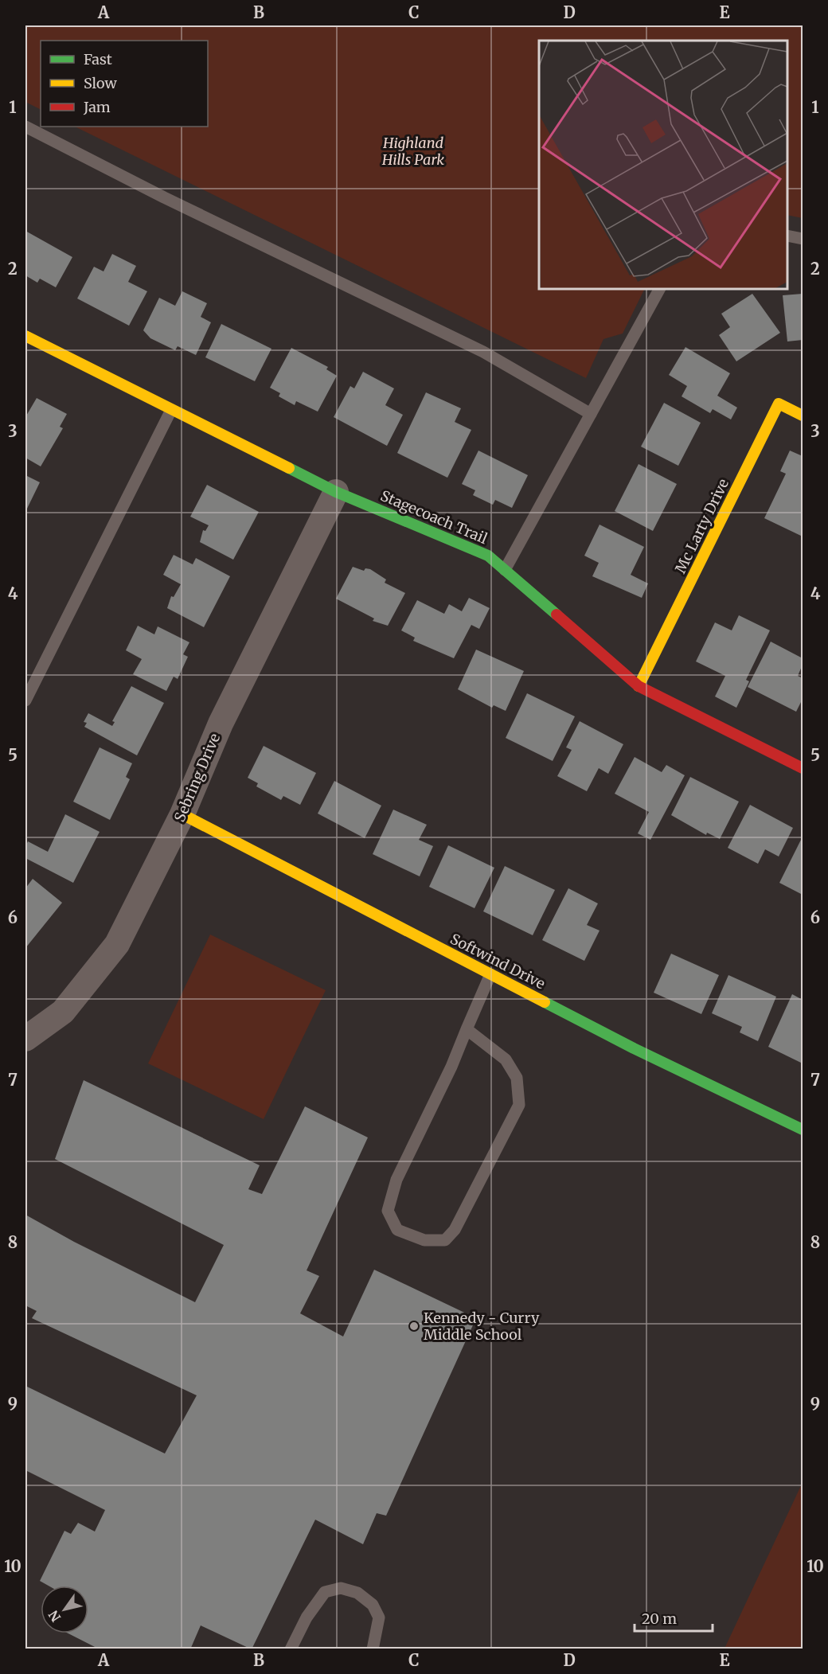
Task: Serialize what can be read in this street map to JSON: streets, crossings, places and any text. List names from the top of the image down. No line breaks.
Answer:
{"streets":{"street":["Stagecoach Trail","Mc Larty Drive","Sebring Drive","Softwind Drive"]},"crossings":[["Stagecoach Trail","Mc Larty Drive"],["Stagecoach Trail","Sebring Drive"],["Sebring Drive","Softwind Drive"]],"parks":["Highland Hills Park"],"places":["Kennedy - Curry Middle School"],"legend":["Fast","Slow","Jam"],"scale_bar":"20 m","north":"bottom left","grid":{"columns":["A","B","C","D","E"],"rows":["1","2","3","4","5","6","7","8","9","10"]}}
